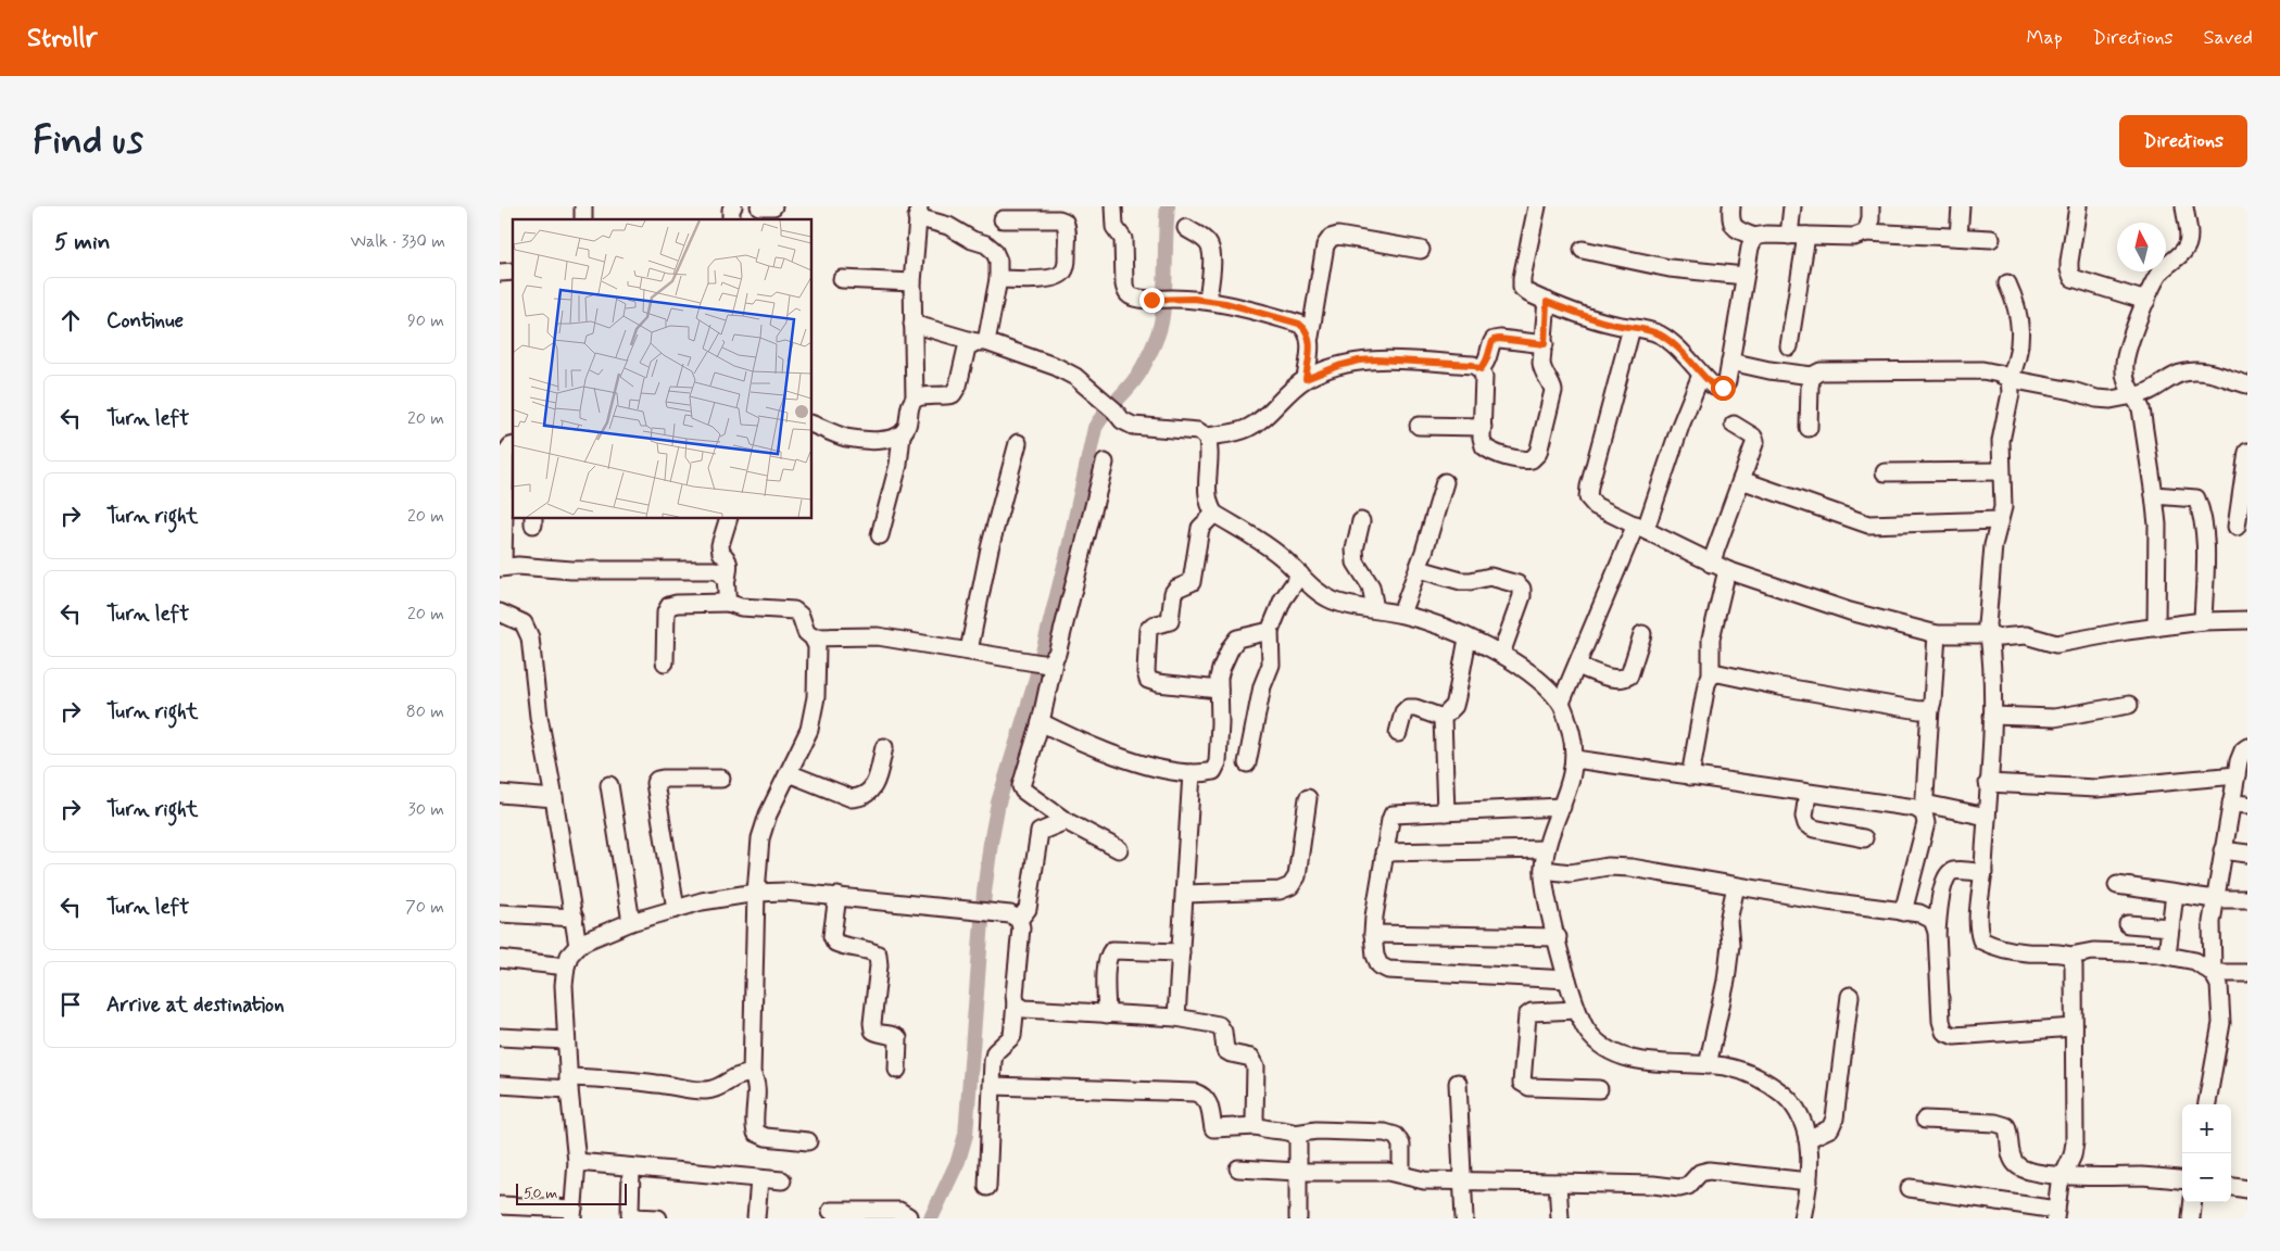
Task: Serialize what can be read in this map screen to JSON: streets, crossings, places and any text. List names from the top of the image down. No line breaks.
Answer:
{"scale_bar":"50 m","north":"top","page":{"header":"Strollr","nav":["Map","Directions","Saved"],"buttons":"Directions","title":"Find us","heading":["5 min","Walk · 330 m"],"list":[["Continue","90 m"],["Turn left","20 m"],["Turn right","20 m"],["Turn left","20 m"],["Turn right","80 m"],["Turn right","30 m"],["Turn left","70 m"],"Arrive at destination"],"map_buttons":["+","−"],"scale":"50 m"}}
